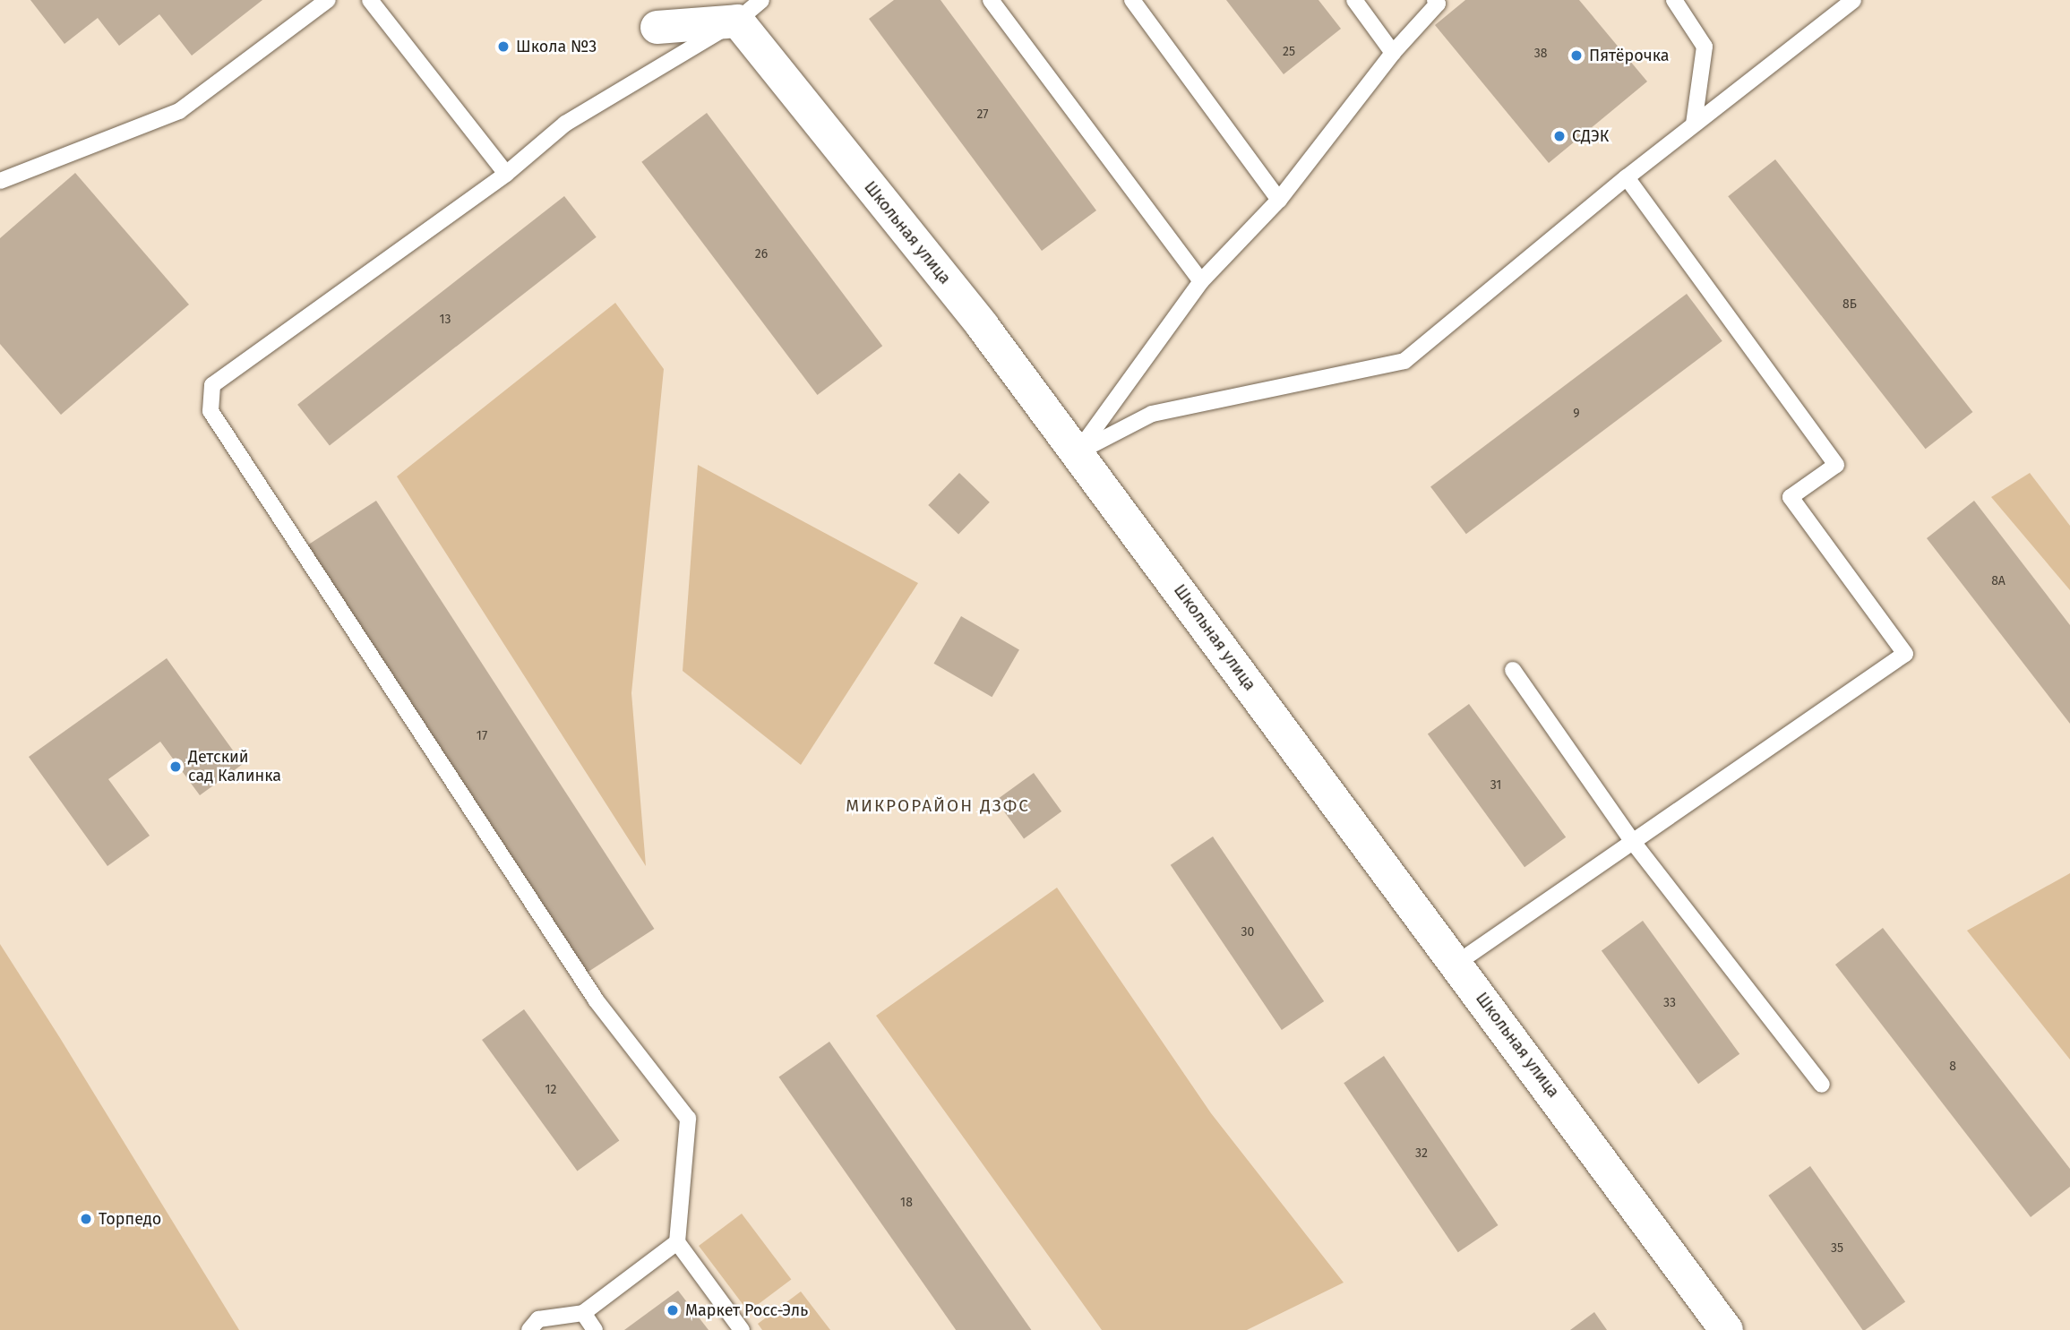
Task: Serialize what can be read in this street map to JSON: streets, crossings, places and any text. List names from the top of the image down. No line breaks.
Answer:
{"streets":{"street":["Школьная улица"]},"districts":["МИКРОРАЙОН ДЗФС"],"places":["Школа №3","Пятёрочка","СДЭК","Детский сад Калинка","Торпедо","Маркет Росс-Эль"],"house_numbers":["25","38","27","26","8Б","13","9","8А","17","31","30","33","8","12","32","18","35"]}
